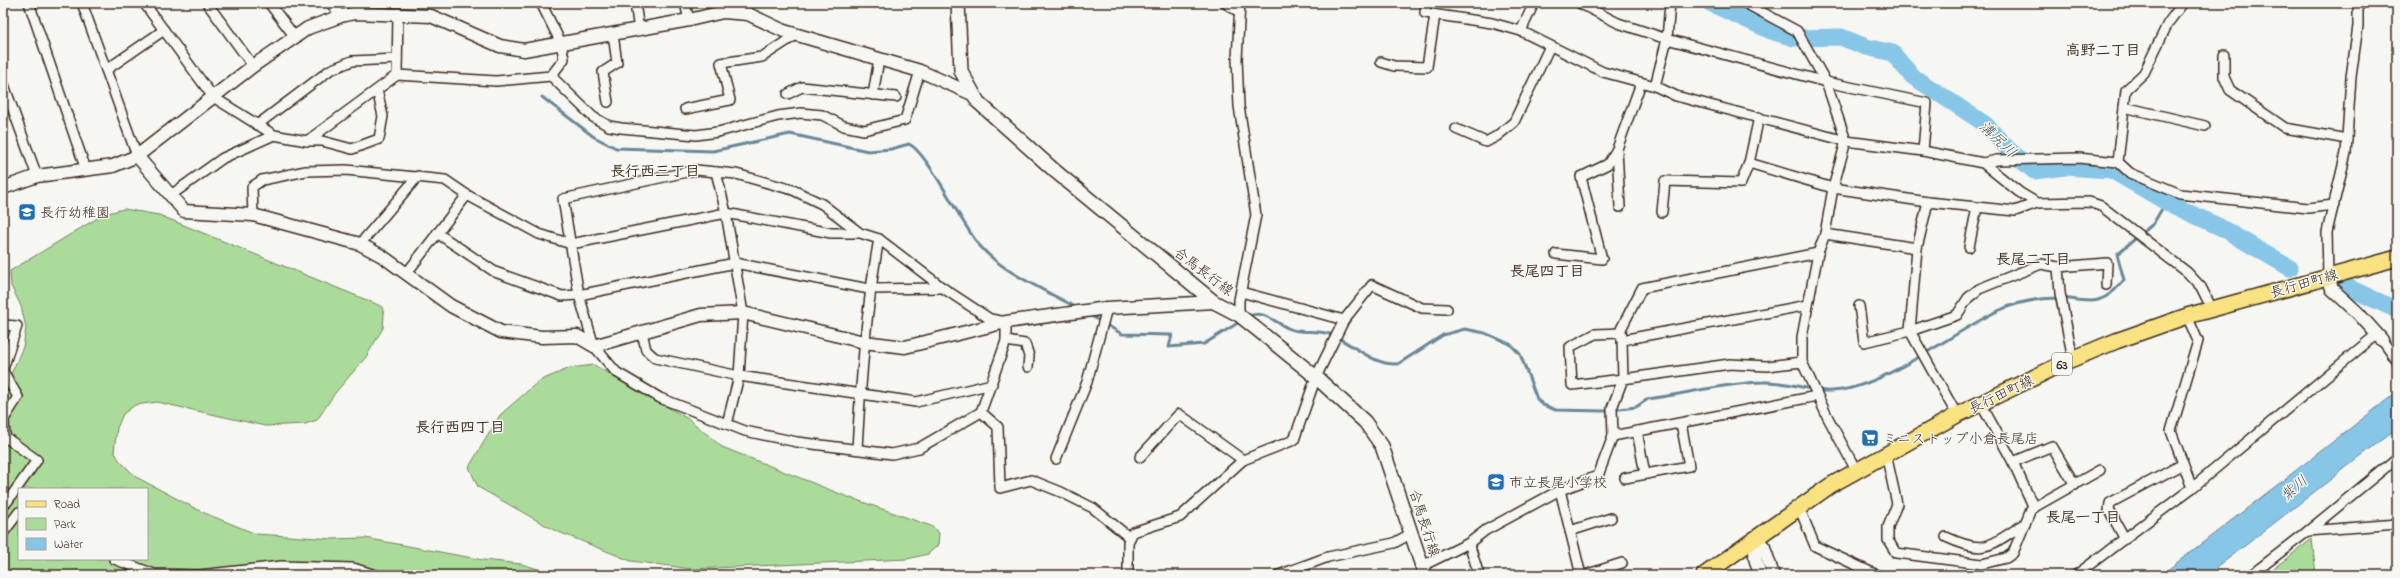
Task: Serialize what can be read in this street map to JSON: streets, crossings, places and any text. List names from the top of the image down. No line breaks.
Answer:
{"streets":{"main road":["合馬長行線","長行田町線","63"]},"districts":["高野二丁目","長行西三丁目","長尾二丁目","長尾四丁目","長行西四丁目","長尾一丁目"],"water":["溝尻川","紫川"],"places":{"school or university":["長行幼稚園","市立長尾小学校"],"supermarket":["ミニストップ小倉長尾店"]},"legend":["Road","Park","Water"]}
